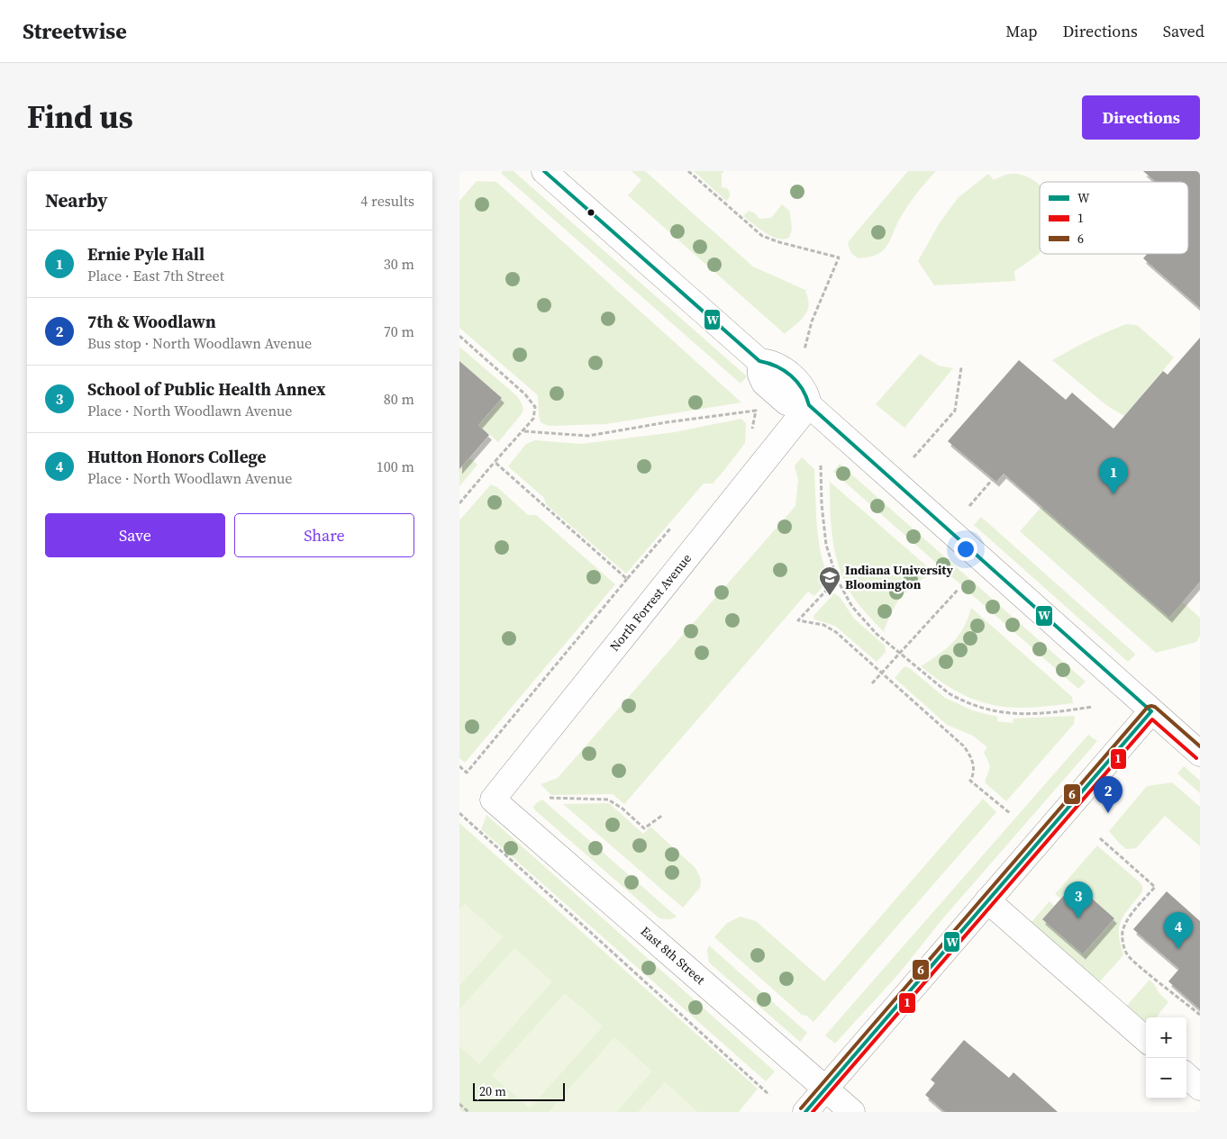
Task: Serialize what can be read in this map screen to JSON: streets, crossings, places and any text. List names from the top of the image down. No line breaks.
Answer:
{"streets":{"street":["North Forrest Avenue","East 8th Street"]},"crossings":[["North Forrest Avenue","East 8th Street"]],"places":{"school or university":["Indiana University Bloomington"]},"lines":["transit line W","transit line 6","transit line 1"],"legend":["W","1","6"],"scale_bar":"20 m","page":{"header":"Streetwise","nav":["Map","Directions","Saved"],"title":"Find us","buttons":["Directions",["Save","Share"]],"heading":["Nearby","4 results"],"list":[{"mark":"1","name":"Ernie Pyle Hall","note":"Place · East 7th Street","value":"30 m"},{"mark":"2","name":"7th & Woodlawn","note":"Bus stop · North Woodlawn Avenue","value":"70 m"},{"mark":"3","name":"School of Public Health Annex","note":"Place · North Woodlawn Avenue","value":"80 m"},{"mark":"4","name":"Hutton Honors College","note":"Place · North Woodlawn Avenue","value":"100 m"}],"pins":["1","2","3","4"],"map_buttons":["+","−"],"scale":"20 m"}}
